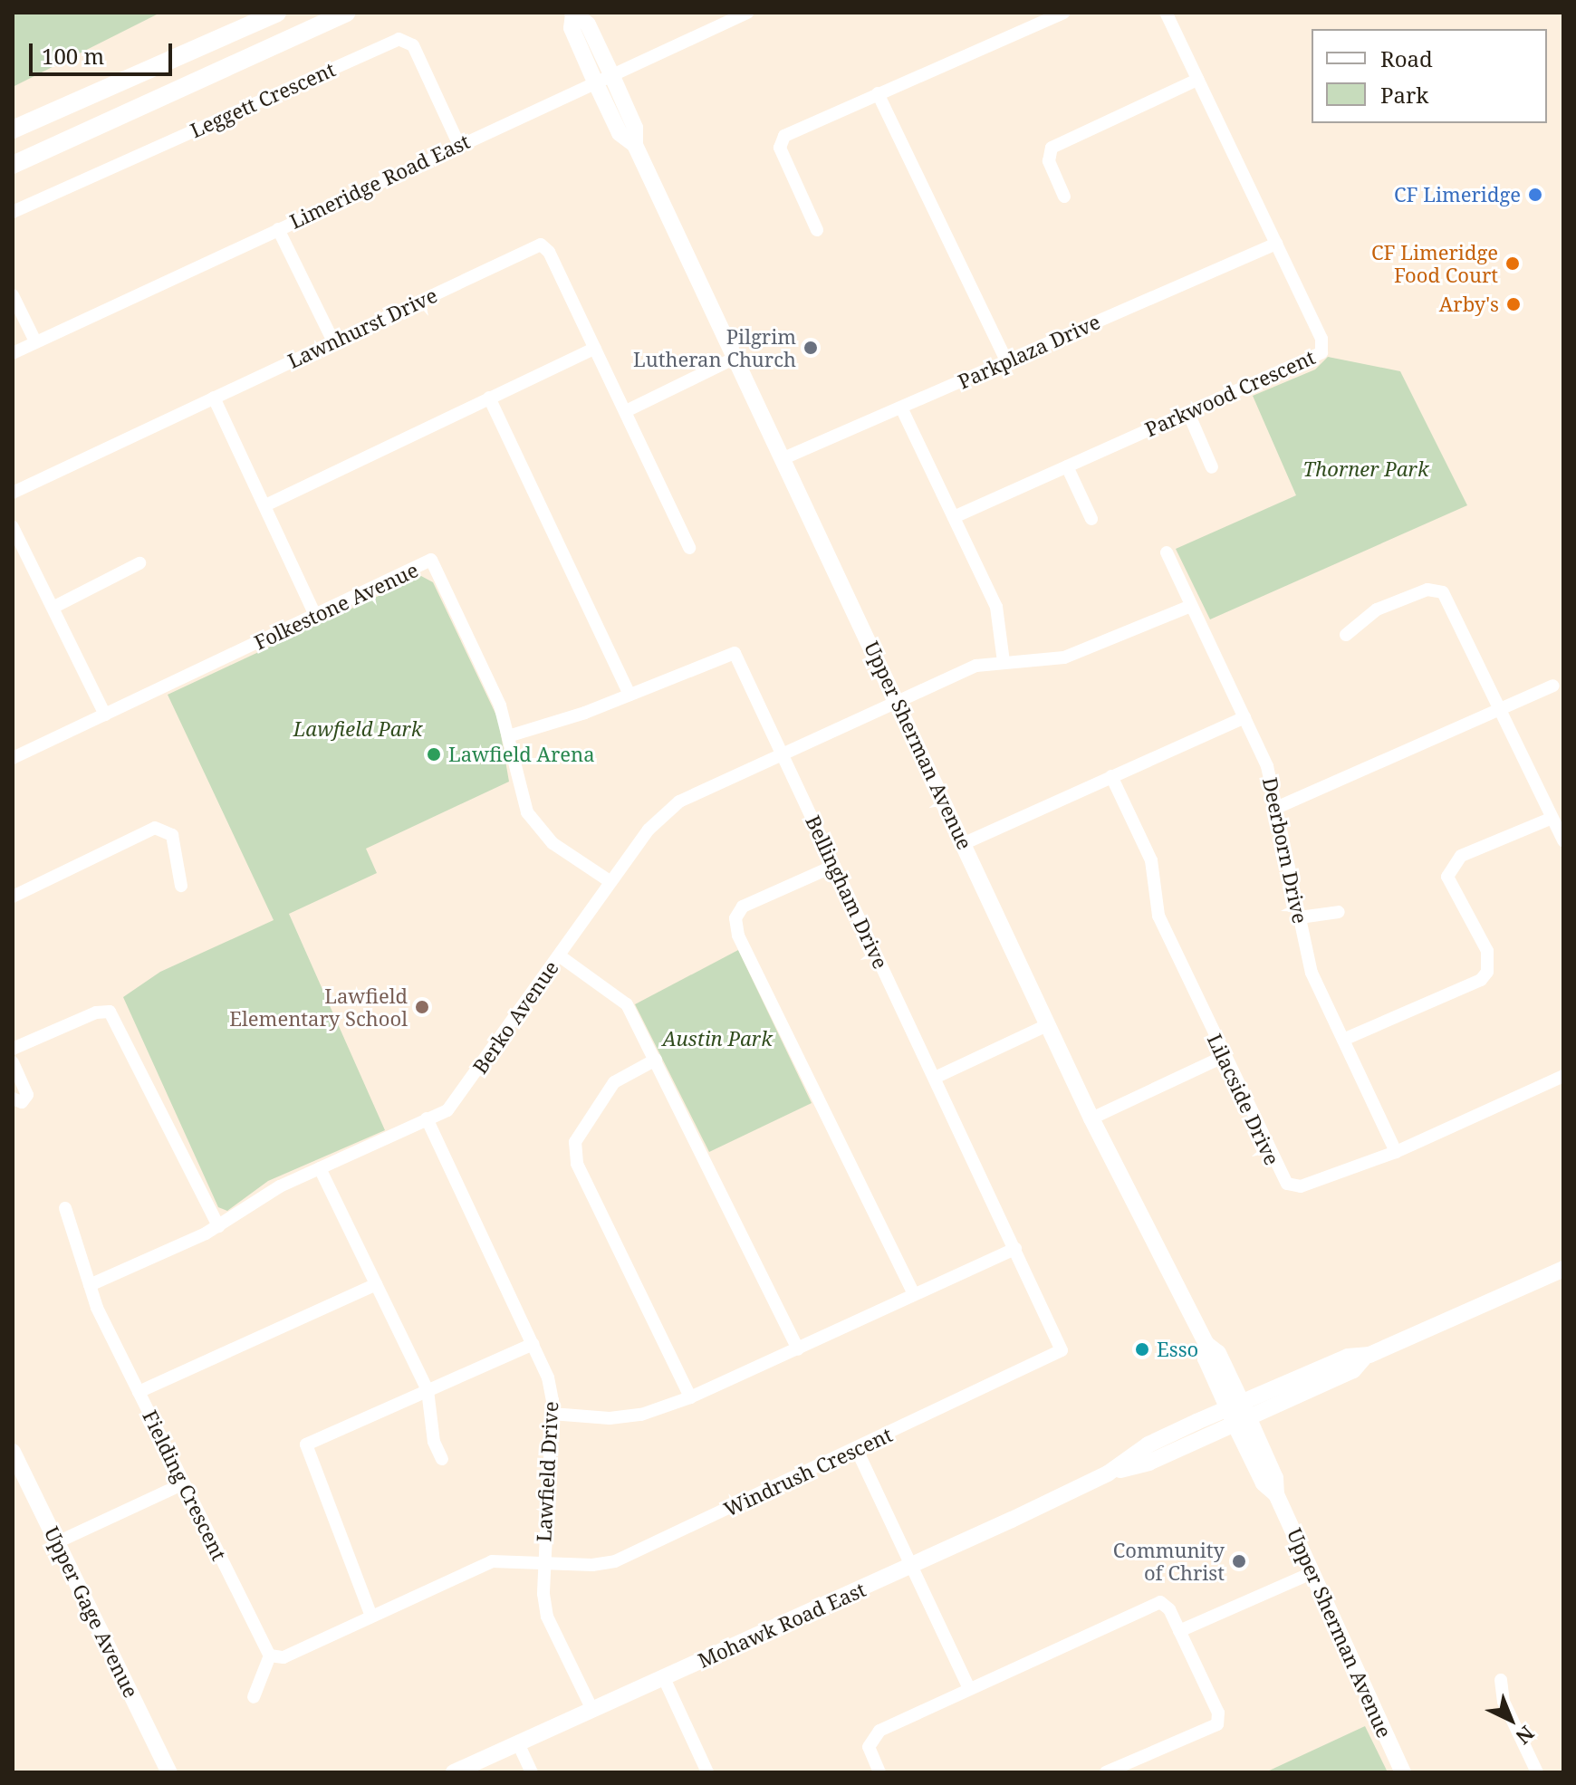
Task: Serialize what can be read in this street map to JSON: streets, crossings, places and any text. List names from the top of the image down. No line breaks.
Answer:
{"streets":{"main road":["Upper Sherman Avenue","Upper Gage Avenue","Mohawk Road East"],"street":["Leggett Crescent","Limeridge Road East","Lawnhurst Drive","Parkplaza Drive","Parkwood Crescent","Folkestone Avenue","Deerborn Drive","Bellingham Drive","Berko Avenue","Lilacside Drive","Lawfield Drive","Windrush Crescent","Fielding Crescent"]},"crossings":[["Leggett Crescent","Limeridge Road East"],["Limeridge Road East","Upper Sherman Avenue"],["Parkplaza Drive","Parkwood Crescent"],["Parkplaza Drive","Upper Sherman Avenue"],["Folkestone Avenue","Bellingham Drive"],["Folkestone Avenue","Berko Avenue"],["Upper Sherman Avenue","Berko Avenue"],["Upper Sherman Avenue","Mohawk Road East"],["Deerborn Drive","Berko Avenue"],["Deerborn Drive","Lilacside Drive"],["Bellingham Drive","Berko Avenue"],["Bellingham Drive","Windrush Crescent"],["Berko Avenue","Lawfield Drive"],["Lawfield Drive","Windrush Crescent"],["Lawfield Drive","Mohawk Road East"]],"parks":["Thorner Park","Lawfield Park","Austin Park"],"places":["CF Limeridge","CF Limeridge Food Court","Arby's","Pilgrim Lutheran Church","Lawfield Arena","Lawfield Elementary School","Esso","Community of Christ"],"legend":["Road","Park"],"scale_bar":"100 m","north":"bottom right"}
